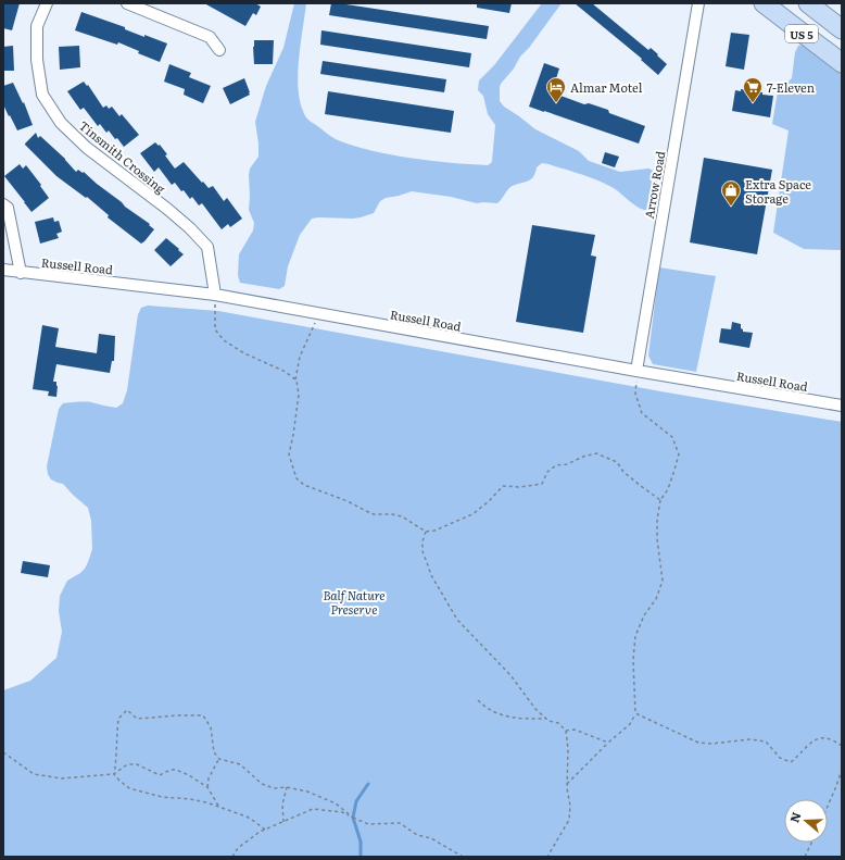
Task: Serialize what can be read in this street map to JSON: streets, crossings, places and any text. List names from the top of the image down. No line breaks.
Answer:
{"streets":{"highway":["US 5"],"street":["Tinsmith Crossing","Arrow Road","Russell Road"]},"crossings":[["Tinsmith Crossing","Russell Road"],["Arrow Road","Russell Road"]],"parks":["Balf Nature Preserve"],"places":{"hotel":["Almar Motel"],"supermarket":["7-Eleven"],"shop":["Extra Space Storage"]},"north":"left"}
